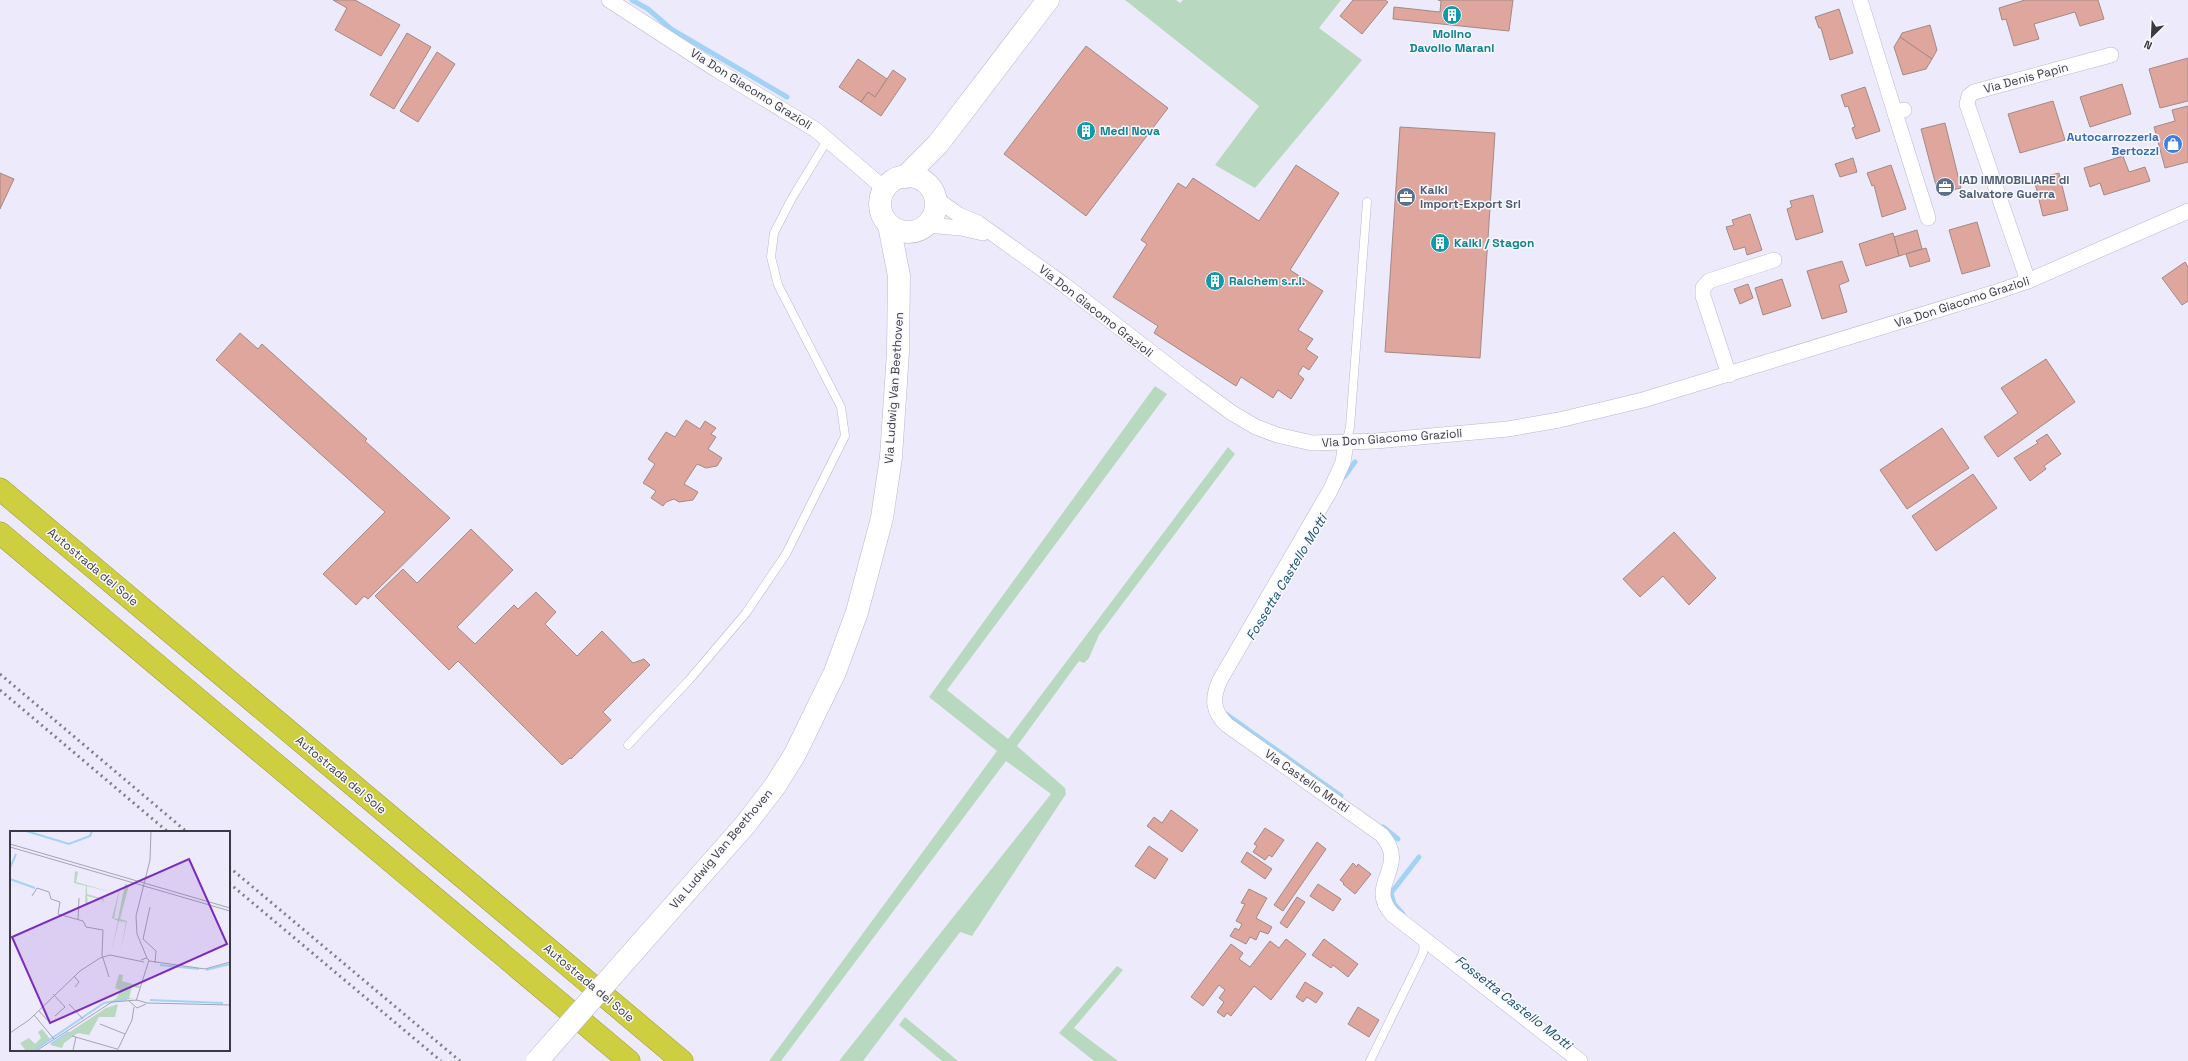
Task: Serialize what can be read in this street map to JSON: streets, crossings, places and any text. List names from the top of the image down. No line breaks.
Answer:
{"streets":{"highway":["Autostrada del Sole"],"street":["Via Denis Papin","Via Don Giacomo Grazioli","Via Ludwig Van Beethoven","Via Castello Motti"]},"crossings":[["Via Denis Papin","Via Don Giacomo Grazioli"],["Via Don Giacomo Grazioli","Via Ludwig Van Beethoven"],["Via Don Giacomo Grazioli","Via Castello Motti"]],"water":["Fossetta Castello Motti"],"places":{"building":["Molino Davolio Marani","Medi Nova","Kalki / Stagon","Raichem s.r.l."],"shop":["Autocarrozzeria Bertozzi"],"office":["IAD IMMOBILIARE di Salvatore Guerra","Kalki Import-Export Srl"]},"north":"bottom left"}
